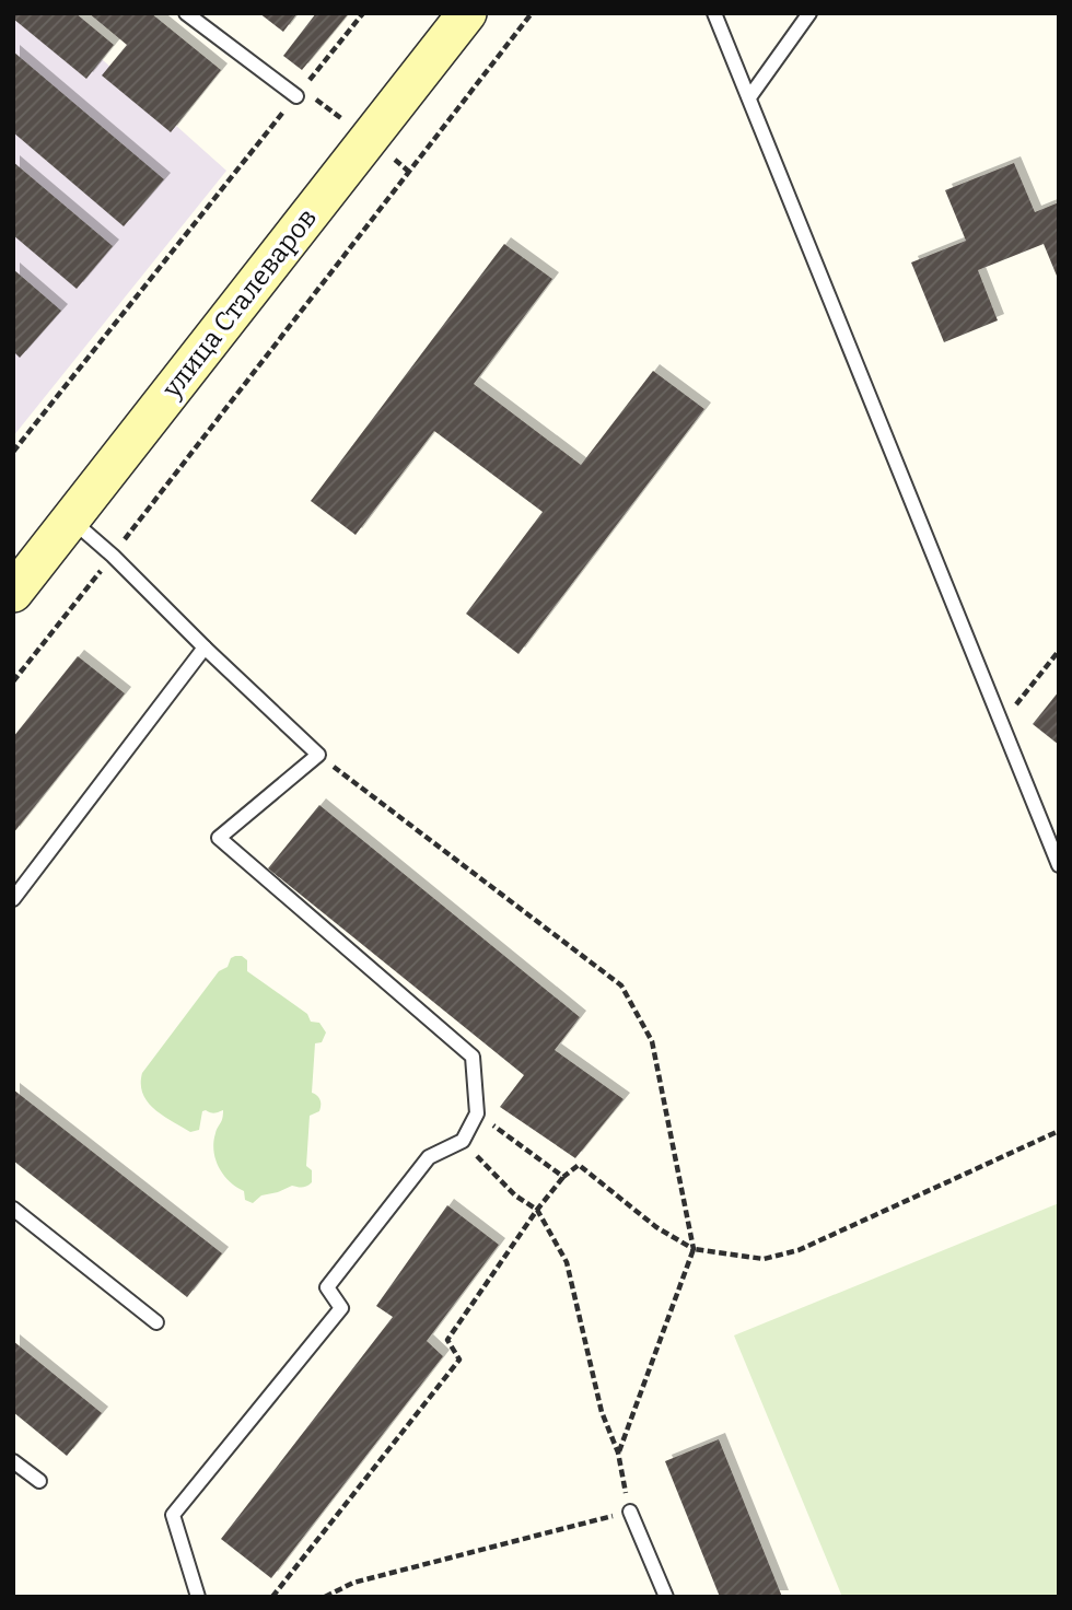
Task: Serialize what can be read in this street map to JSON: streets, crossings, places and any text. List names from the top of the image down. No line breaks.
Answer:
{"streets":{"main road":["улица Сталеваров"]}}
